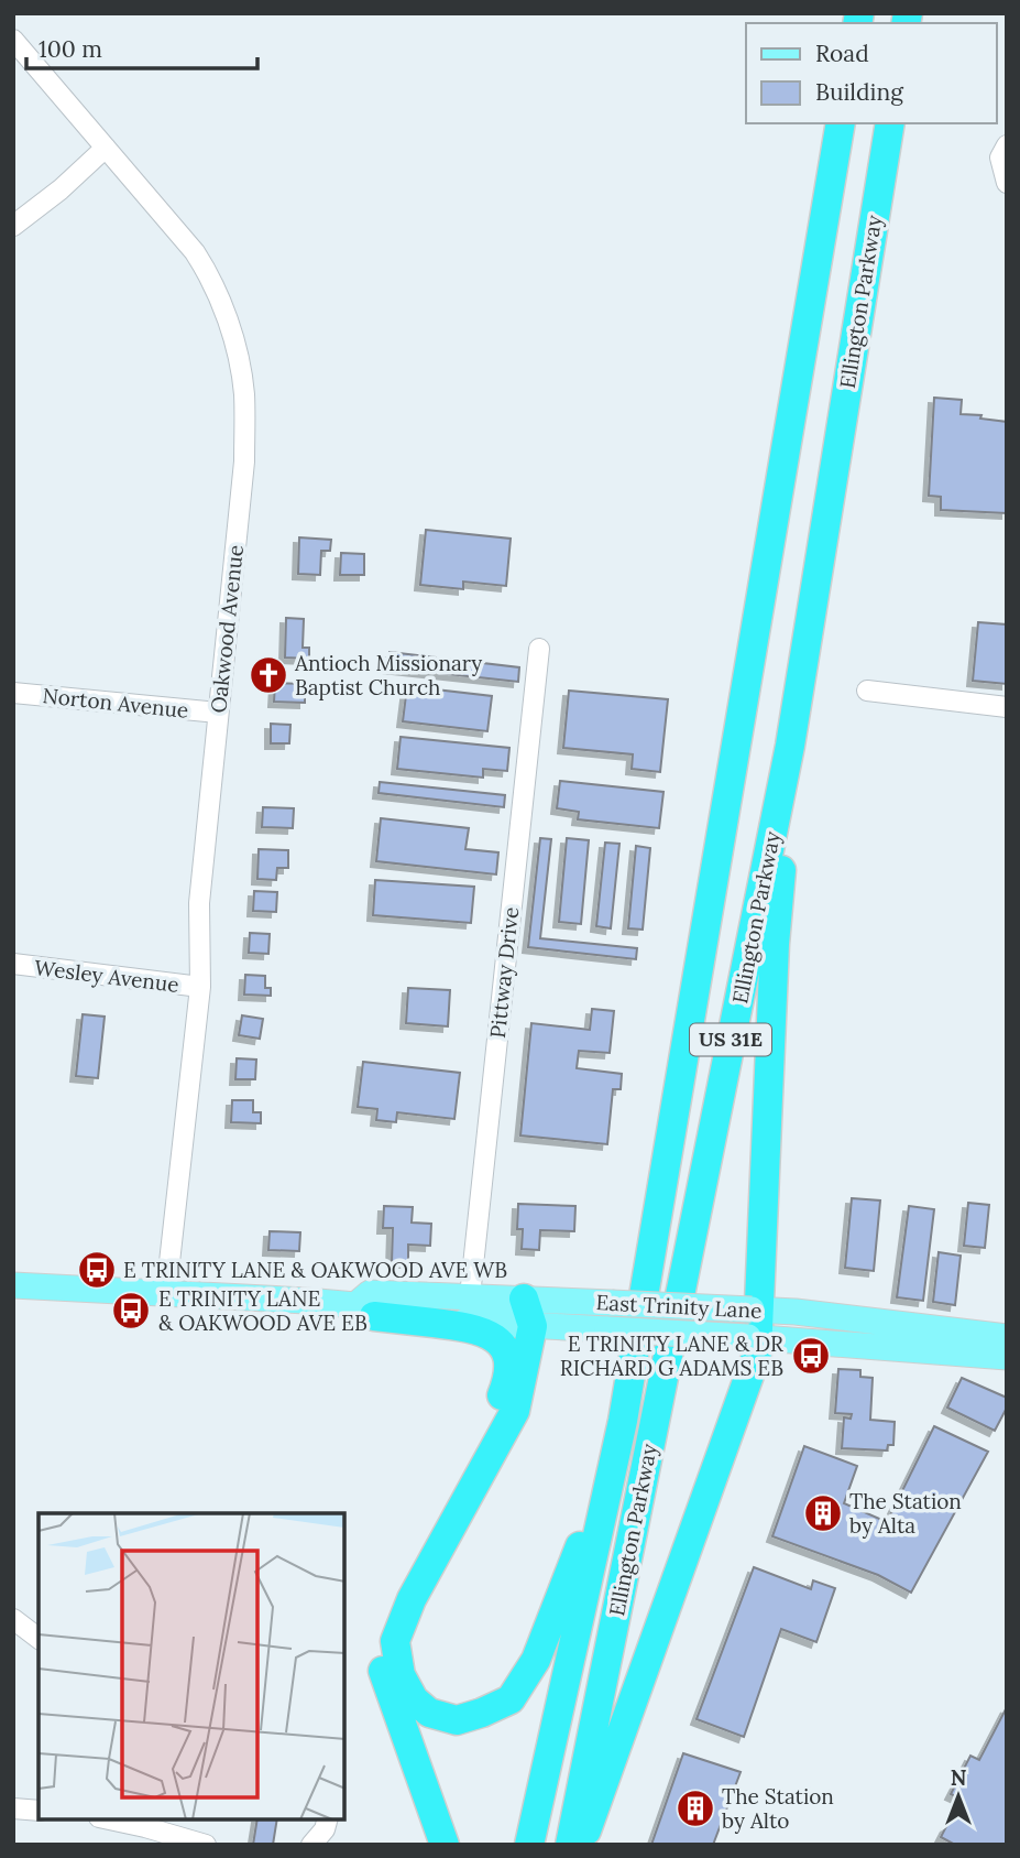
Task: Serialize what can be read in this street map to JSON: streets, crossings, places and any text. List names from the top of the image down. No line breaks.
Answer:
{"streets":{"highway":["Ellington Parkway","US 31E"],"main road":["East Trinity Lane"],"street":["Oakwood Avenue","Norton Avenue","Pittway Drive","Wesley Avenue"]},"crossings":[["Oakwood Avenue","Norton Avenue"],["Oakwood Avenue","Wesley Avenue"],["Oakwood Avenue","East Trinity Lane"],["Pittway Drive","East Trinity Lane"]],"places":{"church":["Antioch Missionary Baptist Church"],"bus stop":["E TRINITY LANE & OAKWOOD AVE WB","E TRINITY LANE & OAKWOOD AVE EB","E TRINITY LANE & DR RICHARD G ADAMS EB"],"building":["The Station by Alta","The Station by Alto"]},"legend":["Road","Building"],"scale_bar":"100 m","north":"top"}
